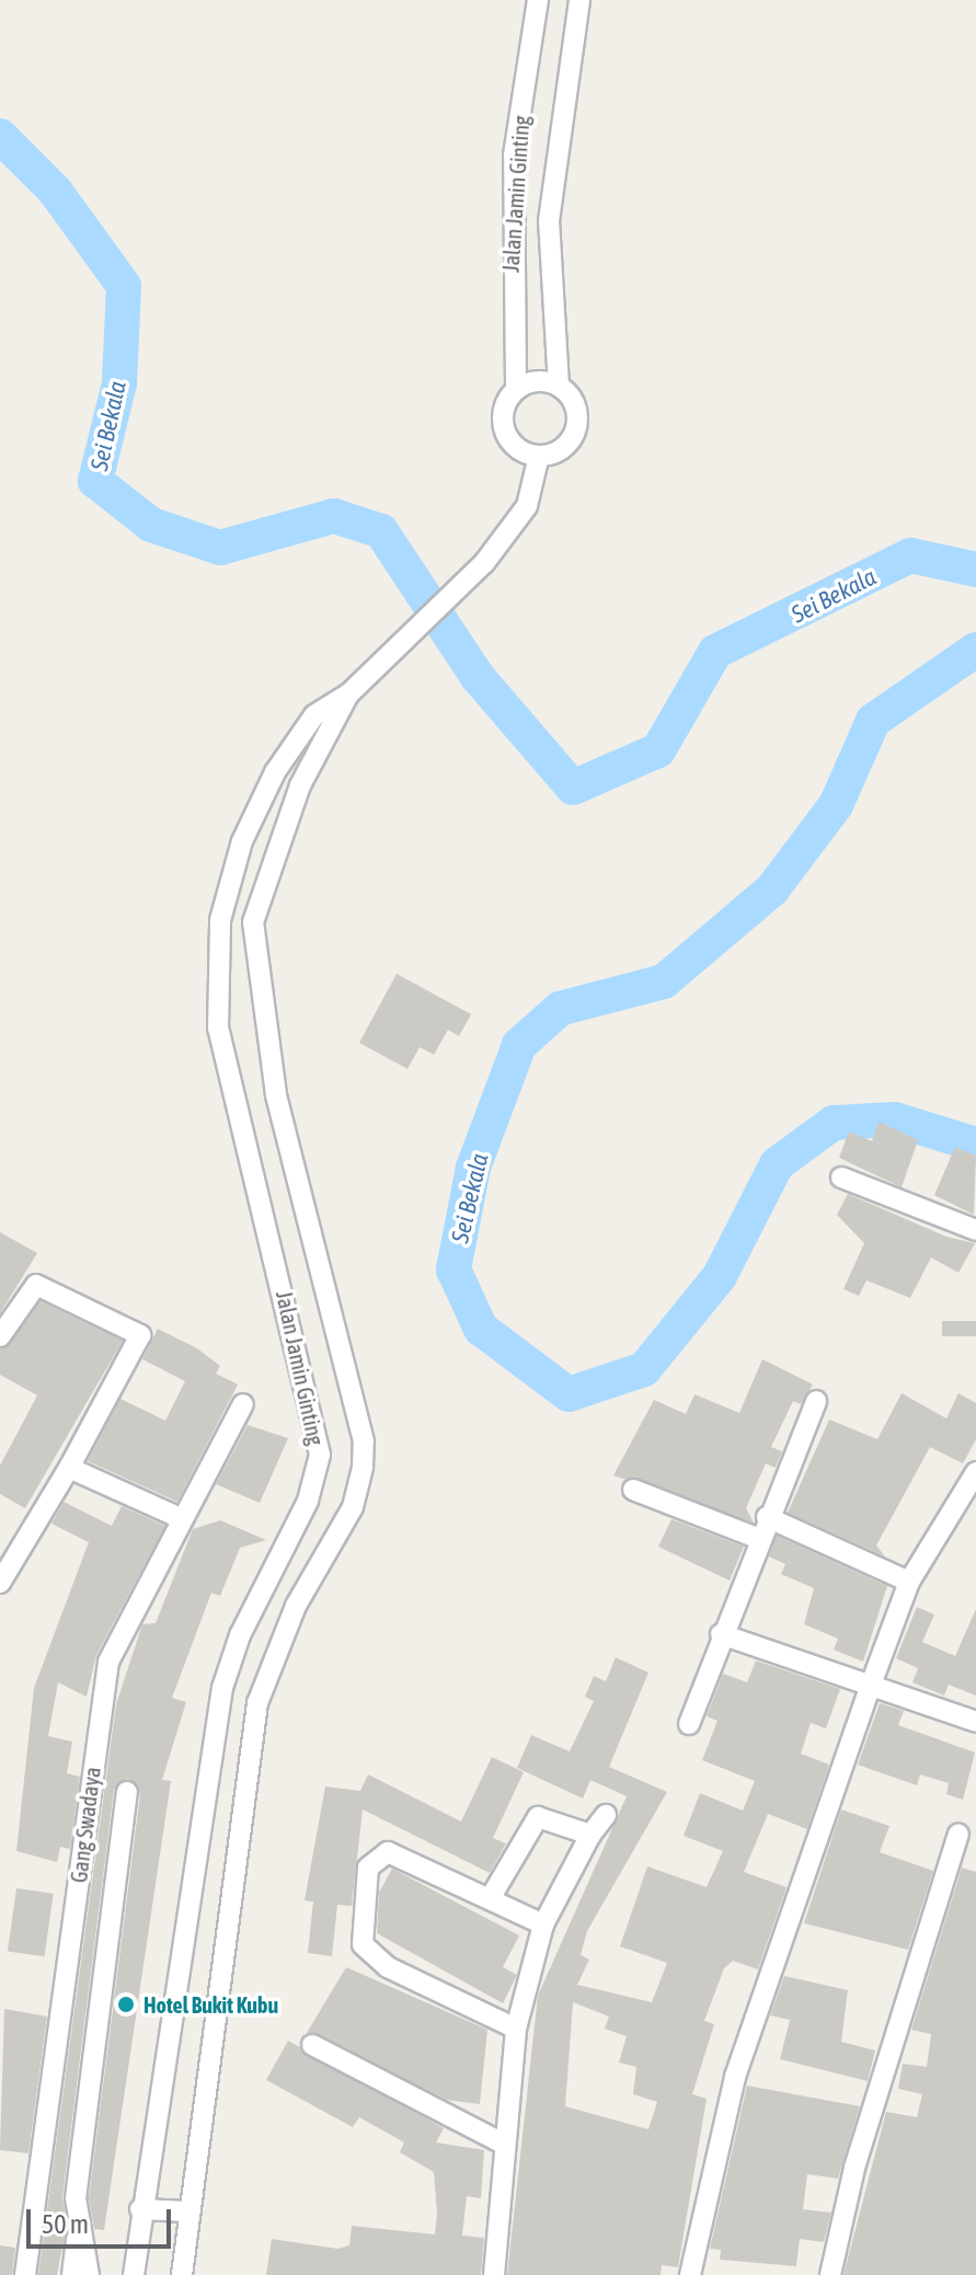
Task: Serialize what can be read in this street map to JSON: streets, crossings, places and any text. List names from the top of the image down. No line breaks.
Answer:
{"streets":{"street":["Jalan Jamin Ginting","Gang Swadaya"]},"water":["Sei Bekala"],"places":["Hotel Bukit Kubu"],"scale_bar":"50 m"}
